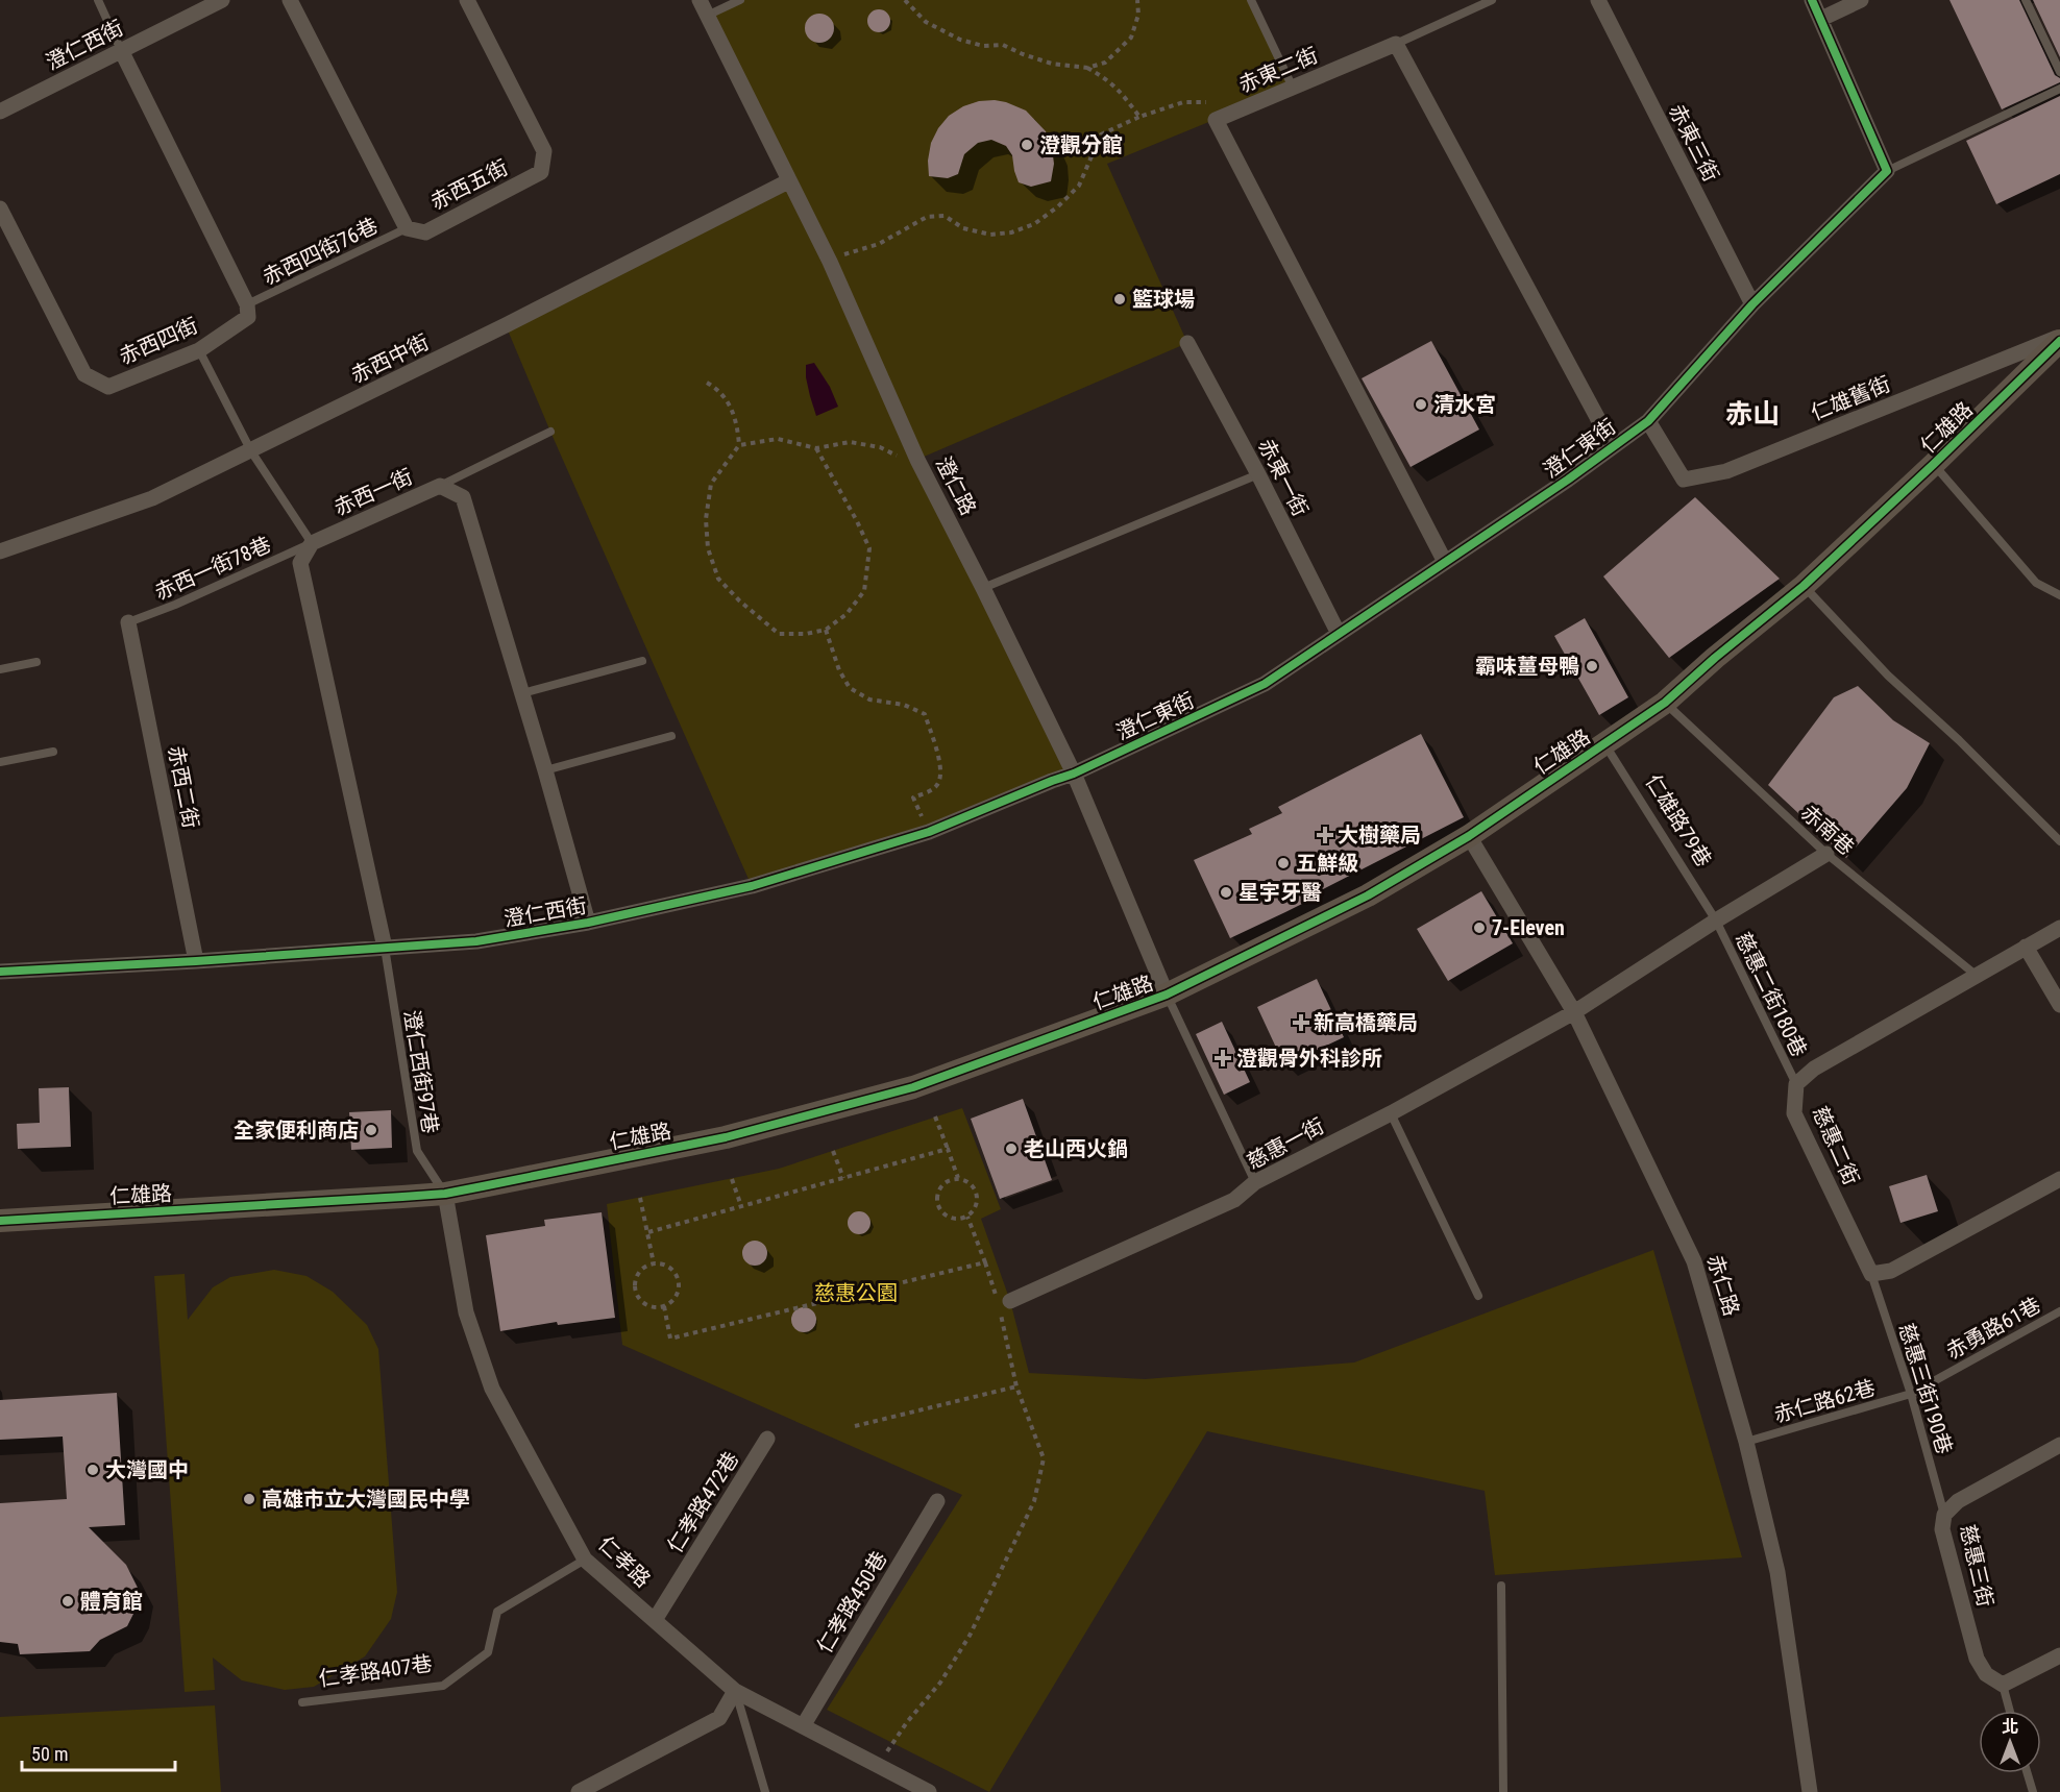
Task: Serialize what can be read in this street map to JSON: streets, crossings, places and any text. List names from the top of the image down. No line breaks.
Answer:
{"streets":{"street":["澄仁西街","赤東二街","赤東三街","赤西五街","赤西四街","赤西中街","仁雄舊街","仁雄路","澄仁東街","赤東一街","澄仁路","赤西一街","赤西二街","慈惠一街","慈惠二街","赤仁路","仁孝路472巷","仁孝路","慈惠三街","仁孝路450巷"],"lane":["赤西四街76巷","赤西一街78巷","仁雄路79巷","赤南巷","慈惠二街180巷","澄仁西街97巷","赤勇路61巷","慈惠三街190巷","赤仁路62巷","仁孝路407巷"]},"crossings":[["澄仁西街","澄仁東街"],["澄仁西街","澄仁路"],["澄仁西街","赤西一街"],["澄仁西街","赤西二街"],["澄仁西街","澄仁西街97巷"],["赤東二街","澄仁東街"],["赤東三街","澄仁東街"],["赤西五街","赤西四街76巷"],["赤西四街76巷","赤西四街"],["赤西中街","澄仁路"],["仁雄舊街","仁雄路"],["仁雄舊街","澄仁東街"],["仁雄路","澄仁路"],["仁雄路","仁雄路79巷"],["仁雄路","赤南巷"],["仁雄路","澄仁西街97巷"],["仁雄路","赤仁路"],["仁雄路","仁孝路"],["澄仁東街","赤東一街"],["澄仁東街","澄仁路"],["赤西一街","赤西一街78巷"],["赤西一街78巷","赤西二街"],["仁雄路79巷","慈惠二街180巷"],["慈惠二街180巷","慈惠二街"],["澄仁西街97巷","仁孝路"],["慈惠一街","赤仁路"],["慈惠二街","慈惠三街190巷"],["赤仁路","赤仁路62巷"],["赤勇路61巷","慈惠三街190巷"],["赤勇路61巷","赤仁路62巷"],["慈惠三街190巷","赤仁路62巷"],["慈惠三街190巷","慈惠三街"],["仁孝路472巷","仁孝路"],["仁孝路","仁孝路450巷"],["仁孝路","仁孝路407巷"]],"districts":["赤山"],"parks":["慈惠公園"],"places":{"other":["澄觀分館","籃球場","清水宮","霸味薑母鴨","五鮮級","星宇牙醫","7-Eleven","全家便利商店","老山西火鍋","大灣國中","高雄市立大灣國民中學","體育館"],"health":["大樹藥局","新高橋藥局","澄觀骨外科診所"]},"scale_bar":"50 m","north":"top"}
